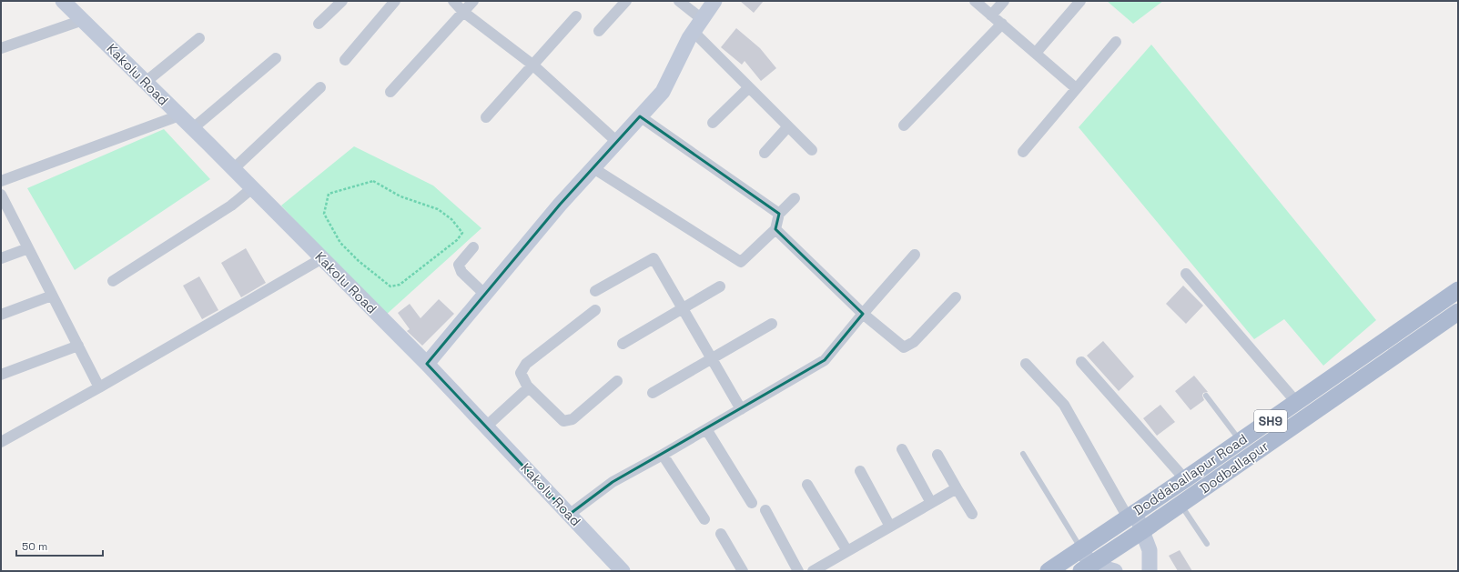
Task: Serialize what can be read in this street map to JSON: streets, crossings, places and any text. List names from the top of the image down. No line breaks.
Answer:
{"streets":{"main road":["Kakolu Road","SH9","Dodballapur","Doddaballapur Road"]},"scale_bar":"50 m"}
